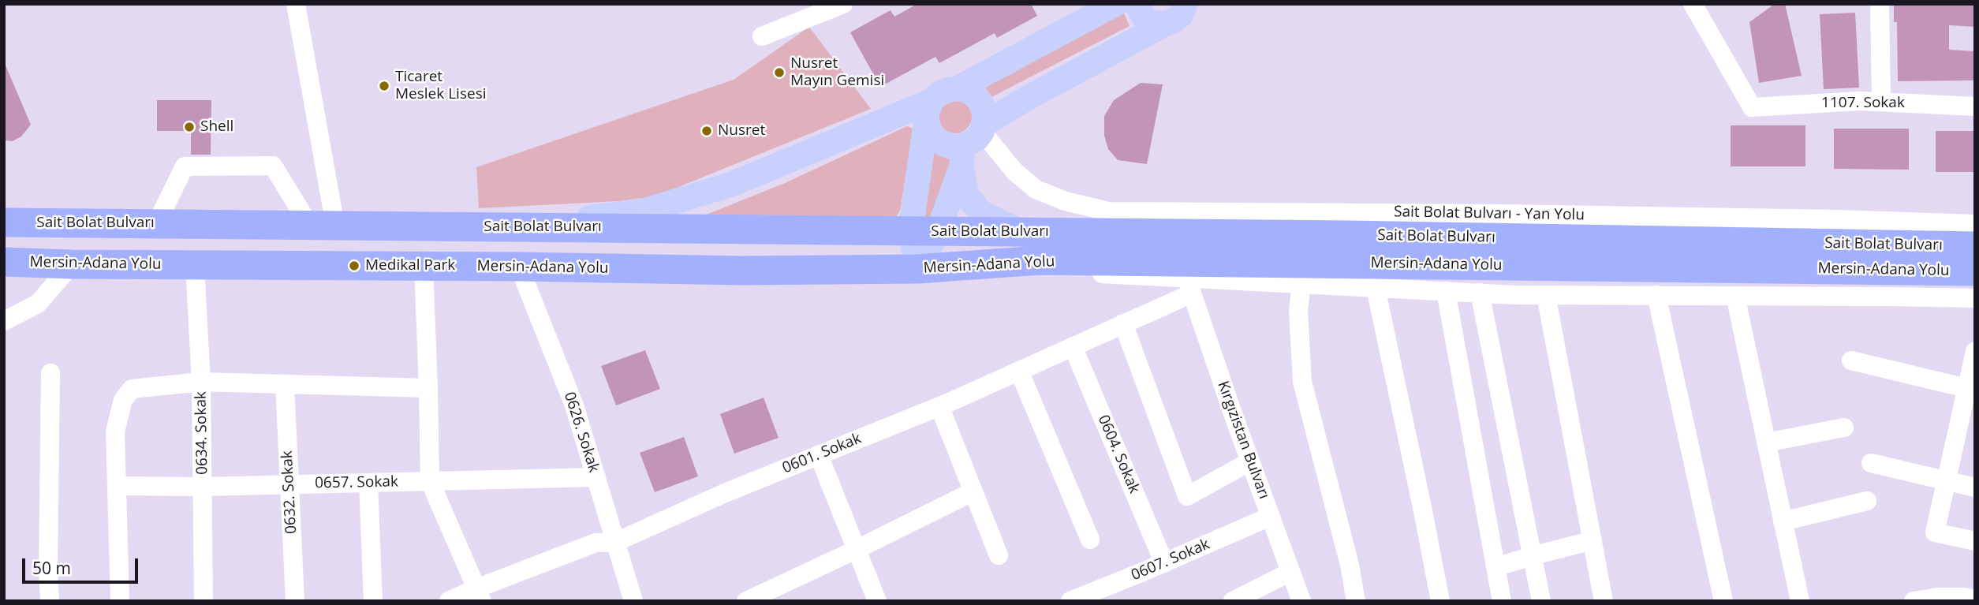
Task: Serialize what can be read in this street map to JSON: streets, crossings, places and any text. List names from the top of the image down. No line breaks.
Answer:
{"streets":{"highway":["Sait Bolat Bulvarı","Mersin-Adana Yolu"],"street":["1107. Sokak","Sait Bolat Bulvarı - Yan Yolu","0626. Sokak","0634. Sokak","Kırgızistan Bulvarı","0601. Sokak","0604. Sokak","0657. Sokak","0632. Sokak","0607. Sokak"]},"crossings":[["Mersin-Adana Yolu","0626. Sokak"],["Mersin-Adana Yolu","0634. Sokak"],["0626. Sokak","0601. Sokak"],["0626. Sokak","0657. Sokak"],["0634. Sokak","0657. Sokak"],["Kırgızistan Bulvarı","0601. Sokak"],["Kırgızistan Bulvarı","0607. Sokak"],["0601. Sokak","0604. Sokak"],["0604. Sokak","0607. Sokak"],["0657. Sokak","0632. Sokak"]],"places":["Nusret Mayın Gemisi","Ticaret Meslek Lisesi","Shell","Nusret","Medikal Park"],"scale_bar":"50 m"}
